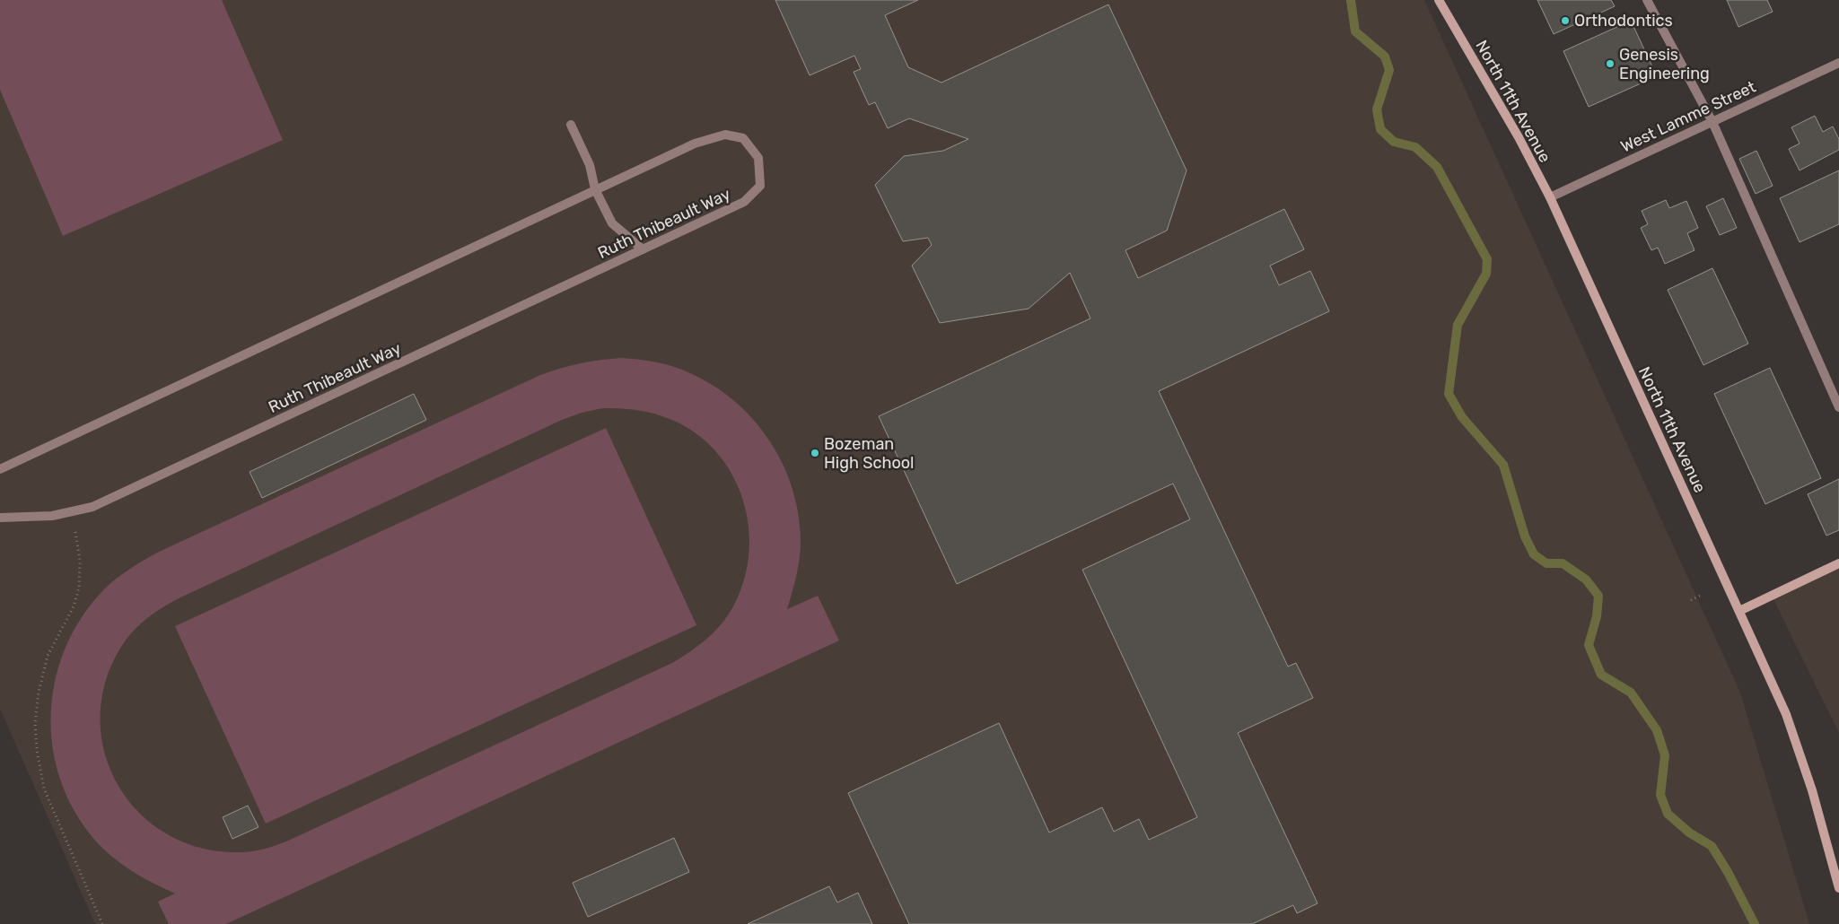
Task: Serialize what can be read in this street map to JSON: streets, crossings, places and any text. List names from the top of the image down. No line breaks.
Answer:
{"streets":{"street":["North 11th Avenue","West Lamme Street","Ruth Thibeault Way"]},"crossings":[["North 11th Avenue","West Lamme Street"]],"places":["Orthodontics","Genesis Engineering","Bozeman High School"]}
